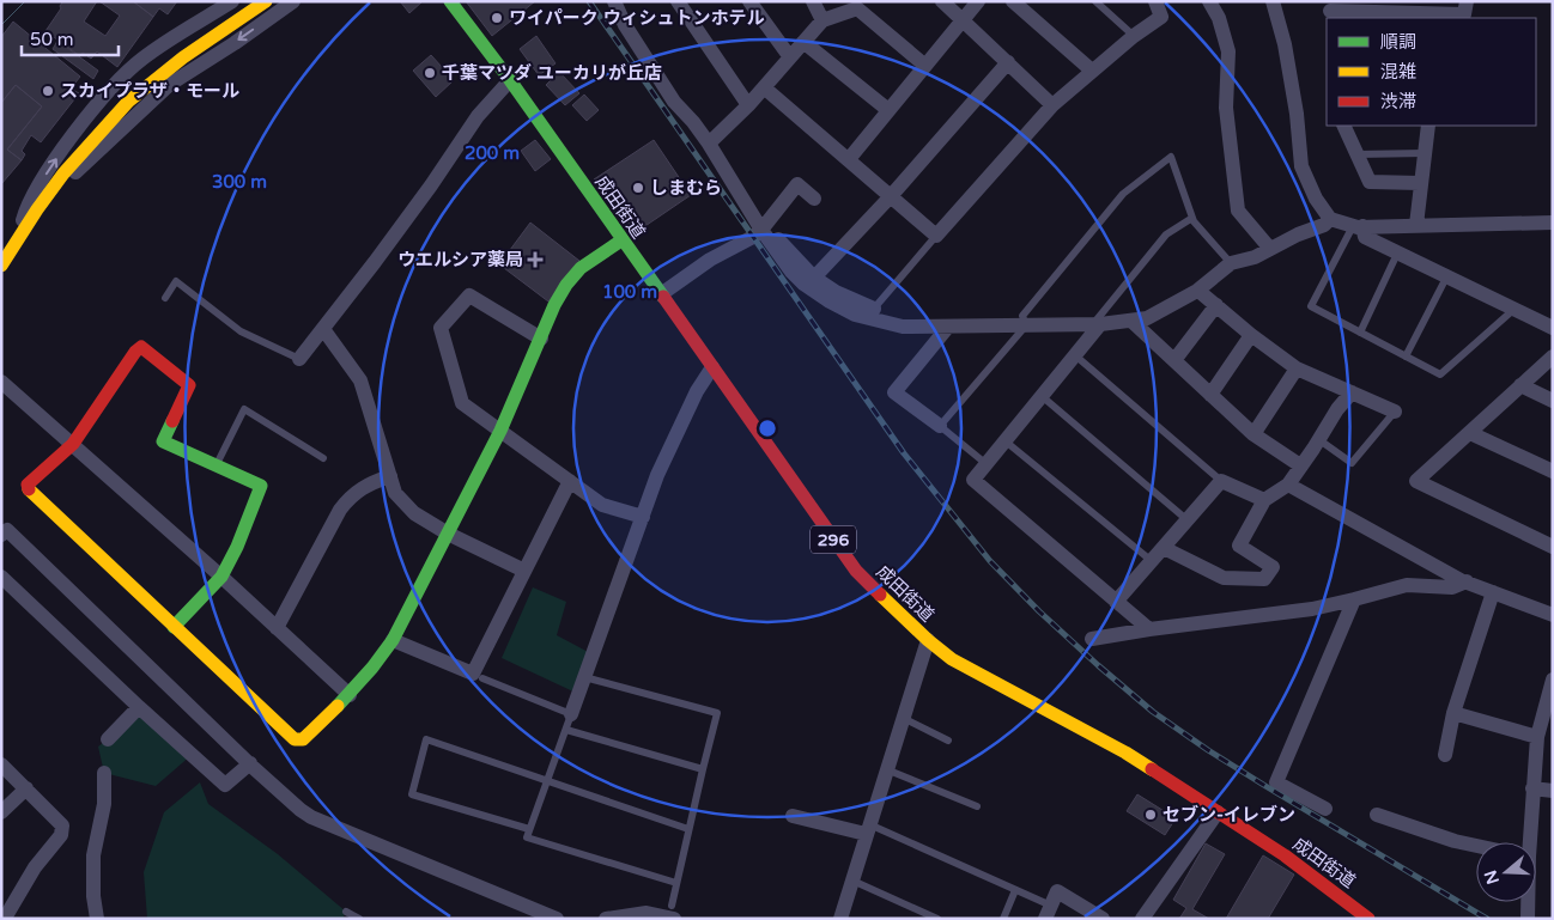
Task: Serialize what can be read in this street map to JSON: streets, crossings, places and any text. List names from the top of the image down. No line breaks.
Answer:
{"streets":{"main road":["成田街道","296"]},"places":{"other":["ワイパーク ウィシュトンホテル","千葉マツダ ユーカリが丘店","スカイプラザ・モール","しまむら","セブン-イレブン"],"health":["ウエルシア薬局"]},"legend":["順調","混雑","渋滞"],"scale_bar":"50 m","north":"left","rings":["200 m","300 m","100 m"]}
